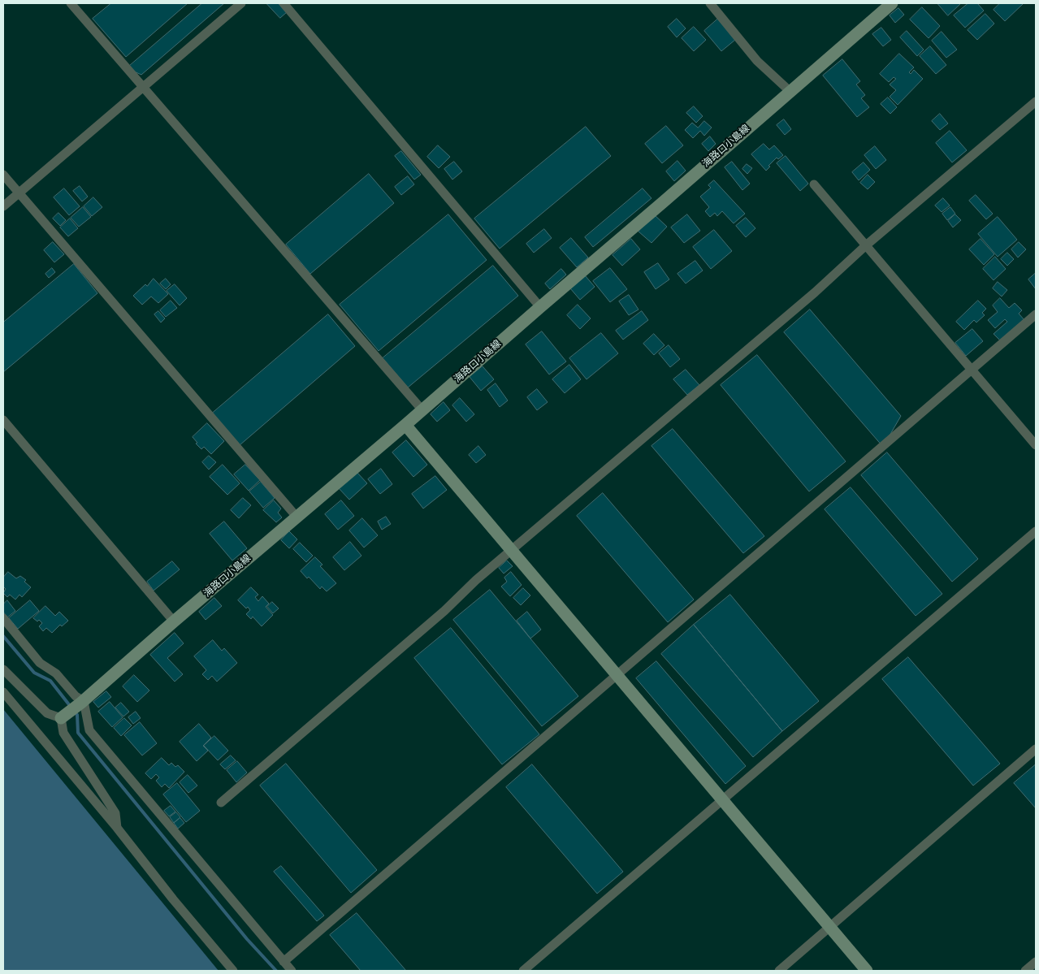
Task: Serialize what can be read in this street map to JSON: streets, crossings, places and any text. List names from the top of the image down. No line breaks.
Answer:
{"streets":{"main road":["海路口小島線"]}}
